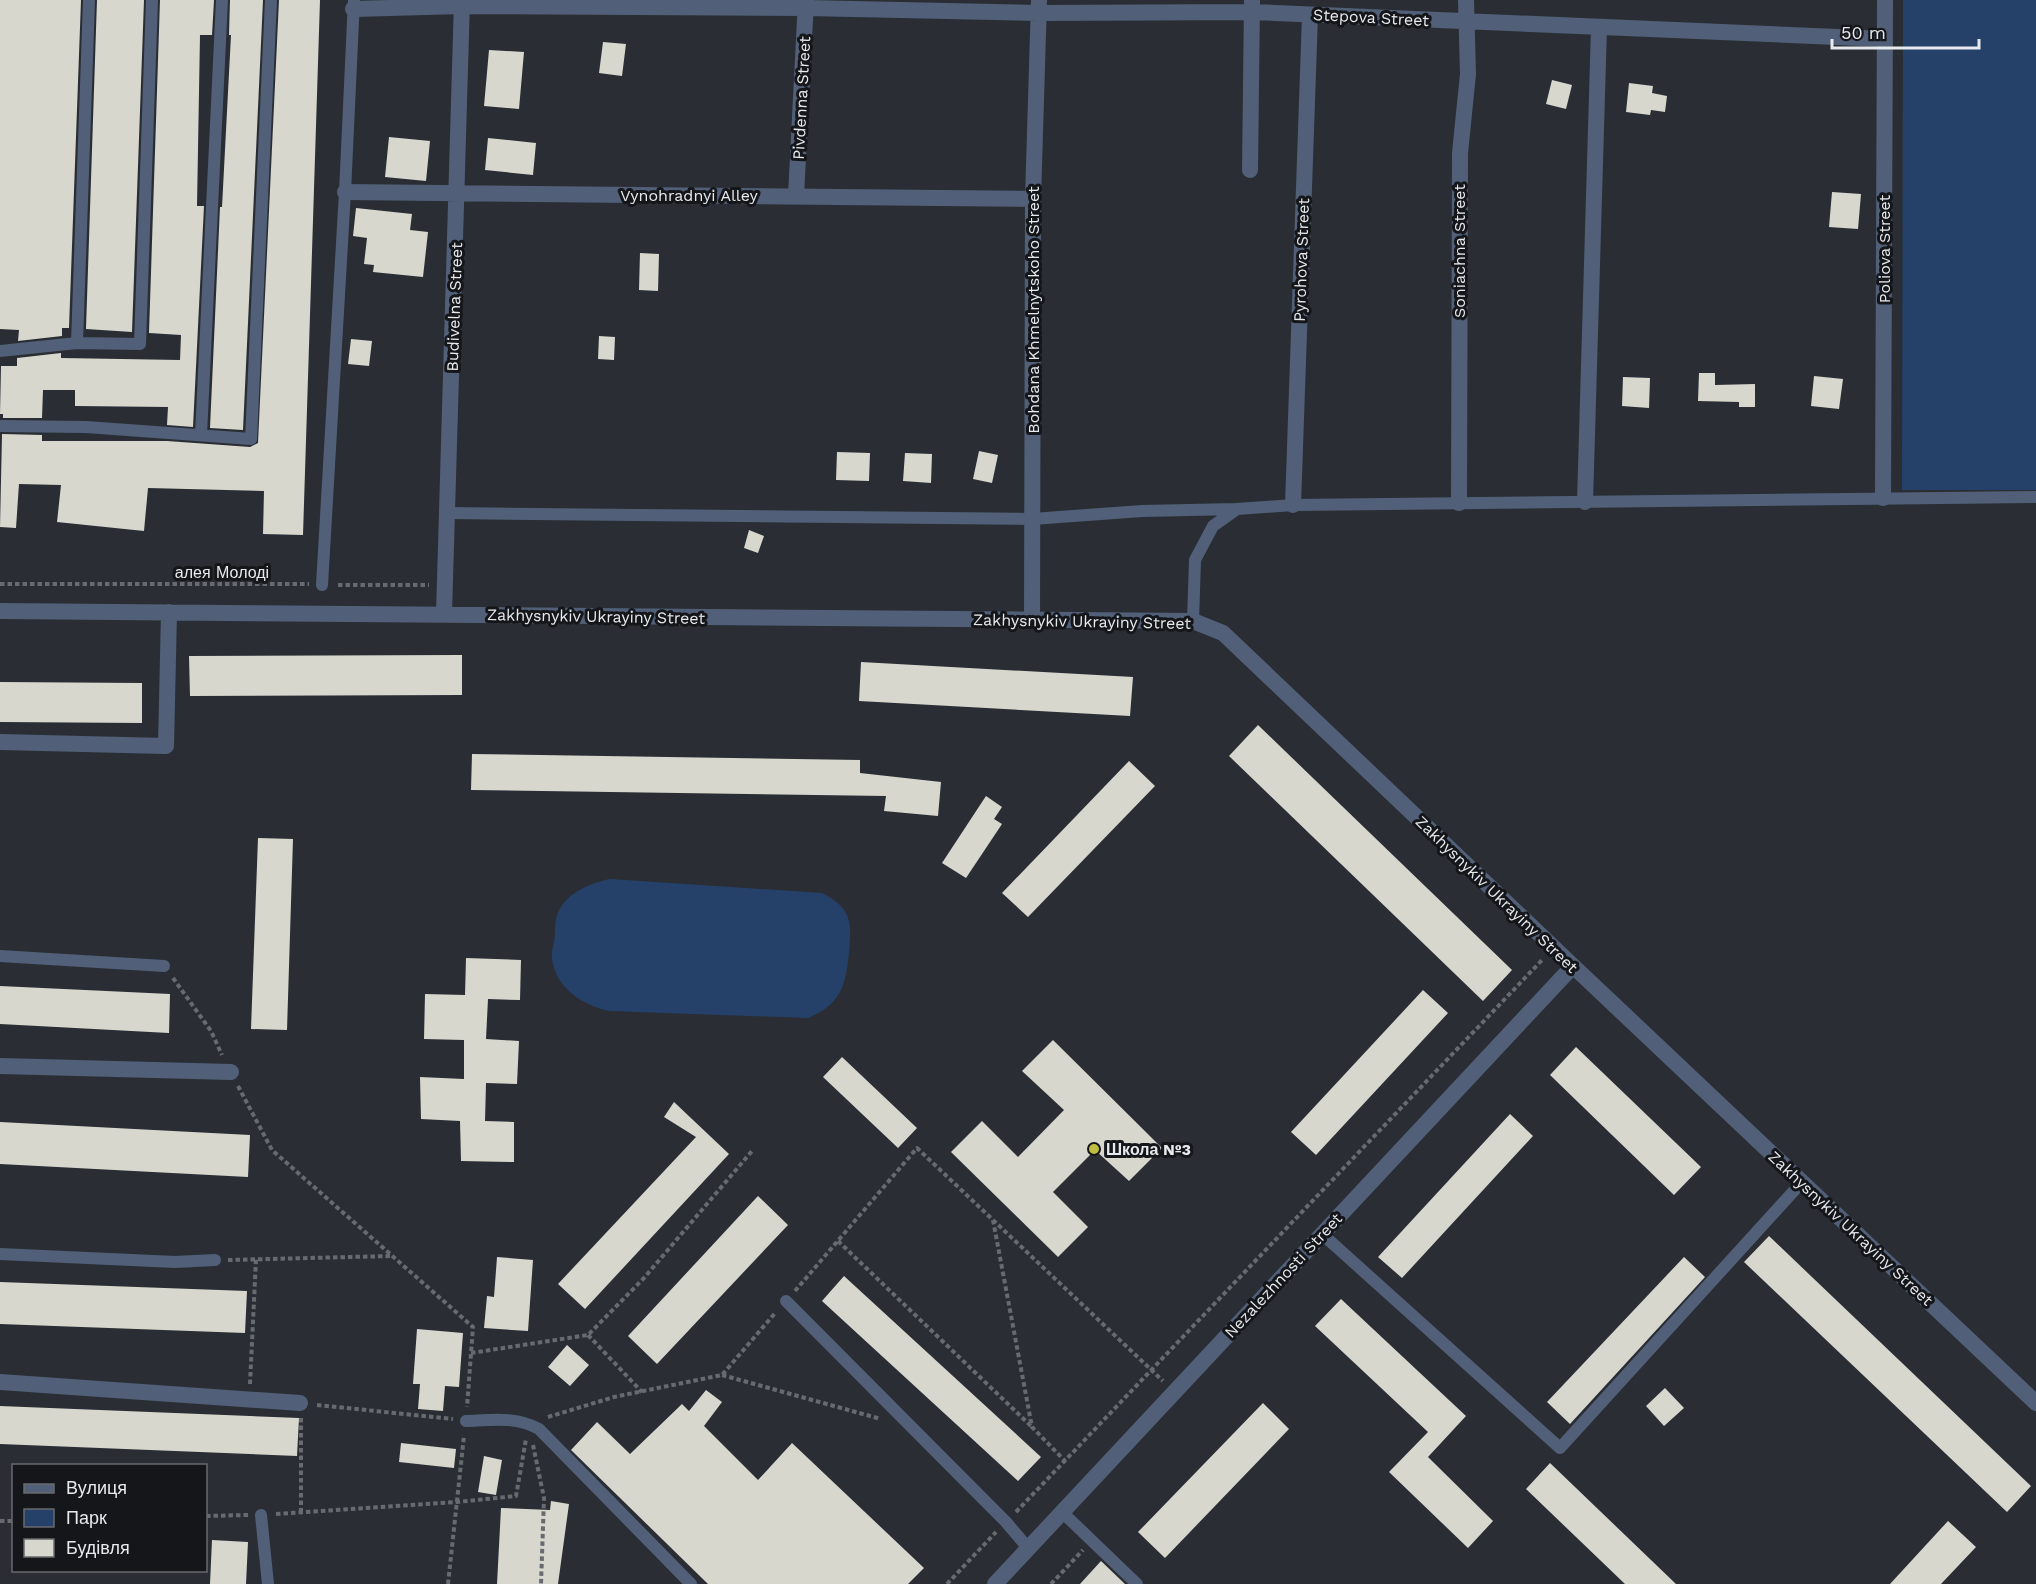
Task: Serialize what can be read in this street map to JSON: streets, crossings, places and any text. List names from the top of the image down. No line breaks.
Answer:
{"streets":{"street":["Stepova Street","Pivdenna Street","Vynohradnyi Alley","Poliova Street","Soniachna Street","Pyrohova Street","Budivelna Street","Bohdana Khmelnytskoho Street","Zakhysnykiv Ukrayiny Street","Nezalezhnosti Street"],"path":["алея Молоді"]},"crossings":[["Stepova Street","Pivdenna Street"],["Stepova Street","Poliova Street"],["Stepova Street","Soniachna Street"],["Stepova Street","Pyrohova Street"],["Stepova Street","Budivelna Street"],["Stepova Street","Bohdana Khmelnytskoho Street"],["Pivdenna Street","Vynohradnyi Alley"],["Vynohradnyi Alley","Budivelna Street"],["Vynohradnyi Alley","Bohdana Khmelnytskoho Street"],["Budivelna Street","алея Молоді"],["Budivelna Street","Zakhysnykiv Ukrayiny Street"],["Bohdana Khmelnytskoho Street","Zakhysnykiv Ukrayiny Street"],["Zakhysnykiv Ukrayiny Street","Nezalezhnosti Street"]],"places":["Школа №3"],"legend":["Вулиця","Парк","Будівля"],"scale_bar":"50 m"}
